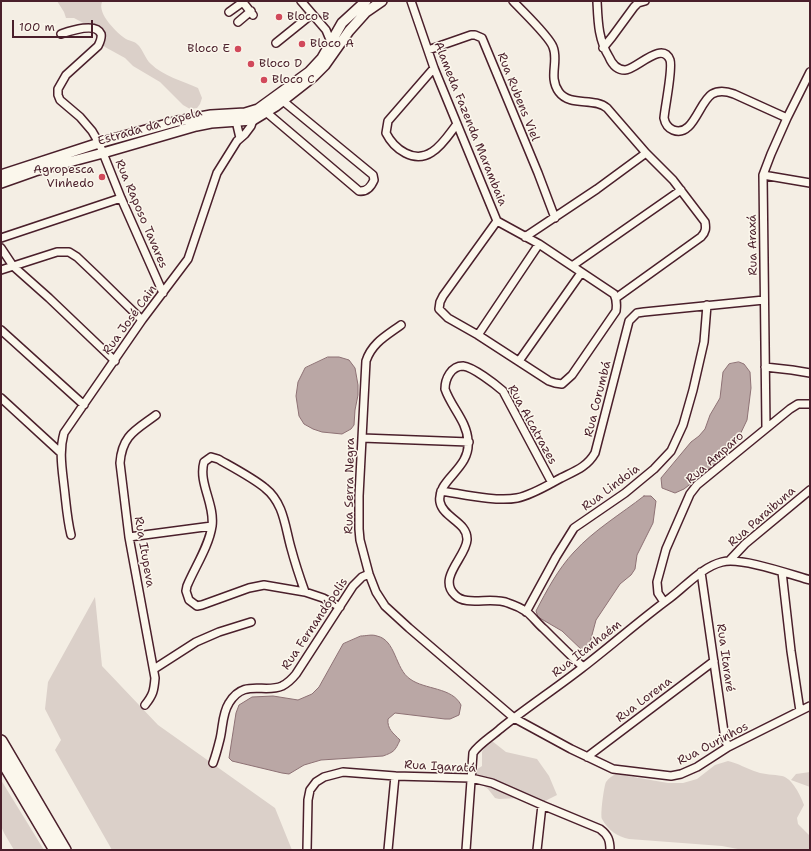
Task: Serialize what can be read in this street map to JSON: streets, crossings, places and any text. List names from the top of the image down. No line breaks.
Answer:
{"streets":{"main road":["Estrada da Capela"],"street":["Rua Rubens Viel","Alameda Fazenda Marambaia","Rua Raposo Tavares","Rua Araxá","Rua José Cain","Rua Corumbá","Rua Alcatrazes","Rua Amparo","Rua Serra Negra","Rua Lindoia","Rua Paraibuna","Rua Itupeva","Rua Fernandópolis","Rua Itanhaém","Rua Itararé","Rua Lorena","Rua Ourinhos","Rua Igaratá"]},"crossings":[["Rua Rubens Viel","Alameda Fazenda Marambaia"],["Estrada da Capela","Rua Raposo Tavares"],["Estrada da Capela","Rua José Cain"],["Rua Raposo Tavares","Rua José Cain"],["Rua Araxá","Rua Corumbá"],["Rua Araxá","Rua Amparo"],["Rua Corumbá","Rua Alcatrazes"],["Rua Corumbá","Rua Lindoia"],["Rua Amparo","Rua Itanhaém"],["Rua Serra Negra","Rua Fernandópolis"],["Rua Serra Negra","Rua Itanhaém"],["Rua Serra Negra","Rua Ourinhos"],["Rua Paraibuna","Rua Itanhaém"],["Rua Itanhaém","Rua Itararé"],["Rua Itanhaém","Rua Ourinhos"],["Rua Itanhaém","Rua Igaratá"],["Rua Itararé","Rua Lorena"],["Rua Itararé","Rua Ourinhos"],["Rua Lorena","Rua Ourinhos"]],"places":["Bloco B","Bloco A","Bloco E","Bloco D","Bloco C","Agropesca Vinhedo"],"scale_bar":"100 m"}
